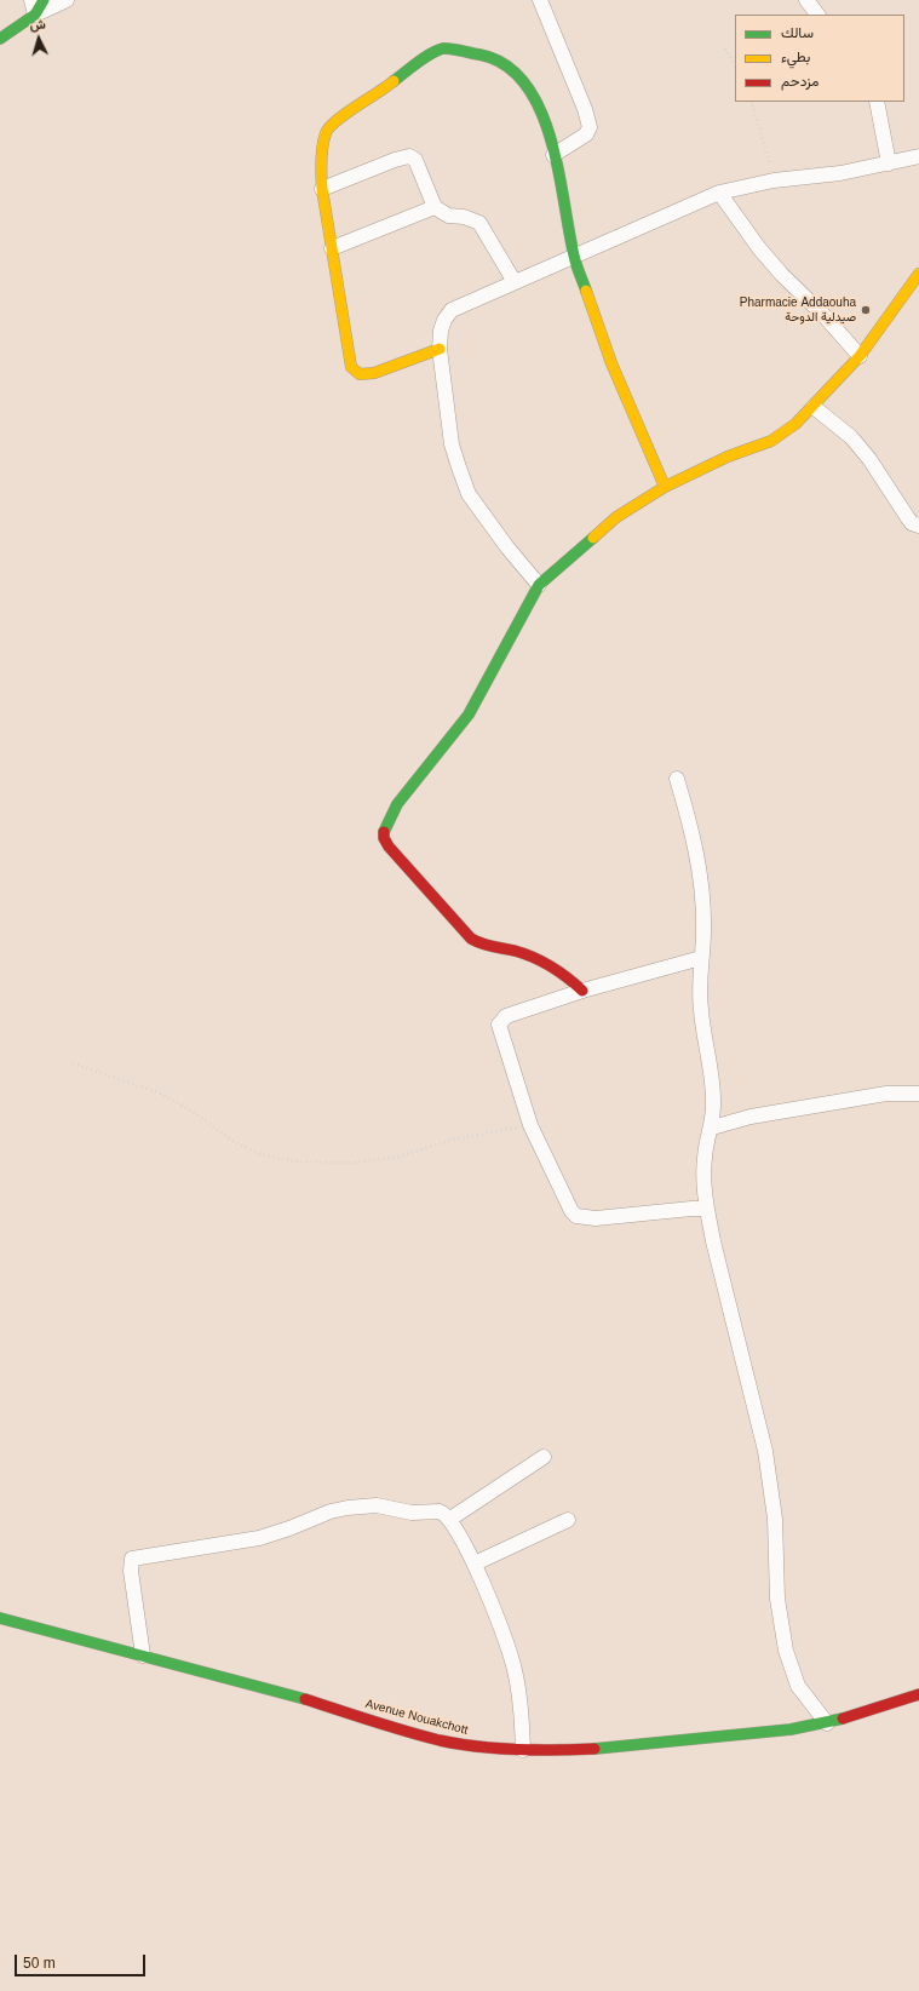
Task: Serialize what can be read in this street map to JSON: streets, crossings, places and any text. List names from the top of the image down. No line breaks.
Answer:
{"streets":{"street":["Avenue Nouakchott"]},"places":["Pharmacie Addaouha صيدلية الدوحة"],"legend":["سالك","بطيء","مزدحم"],"scale_bar":"50 m","north":"top"}
